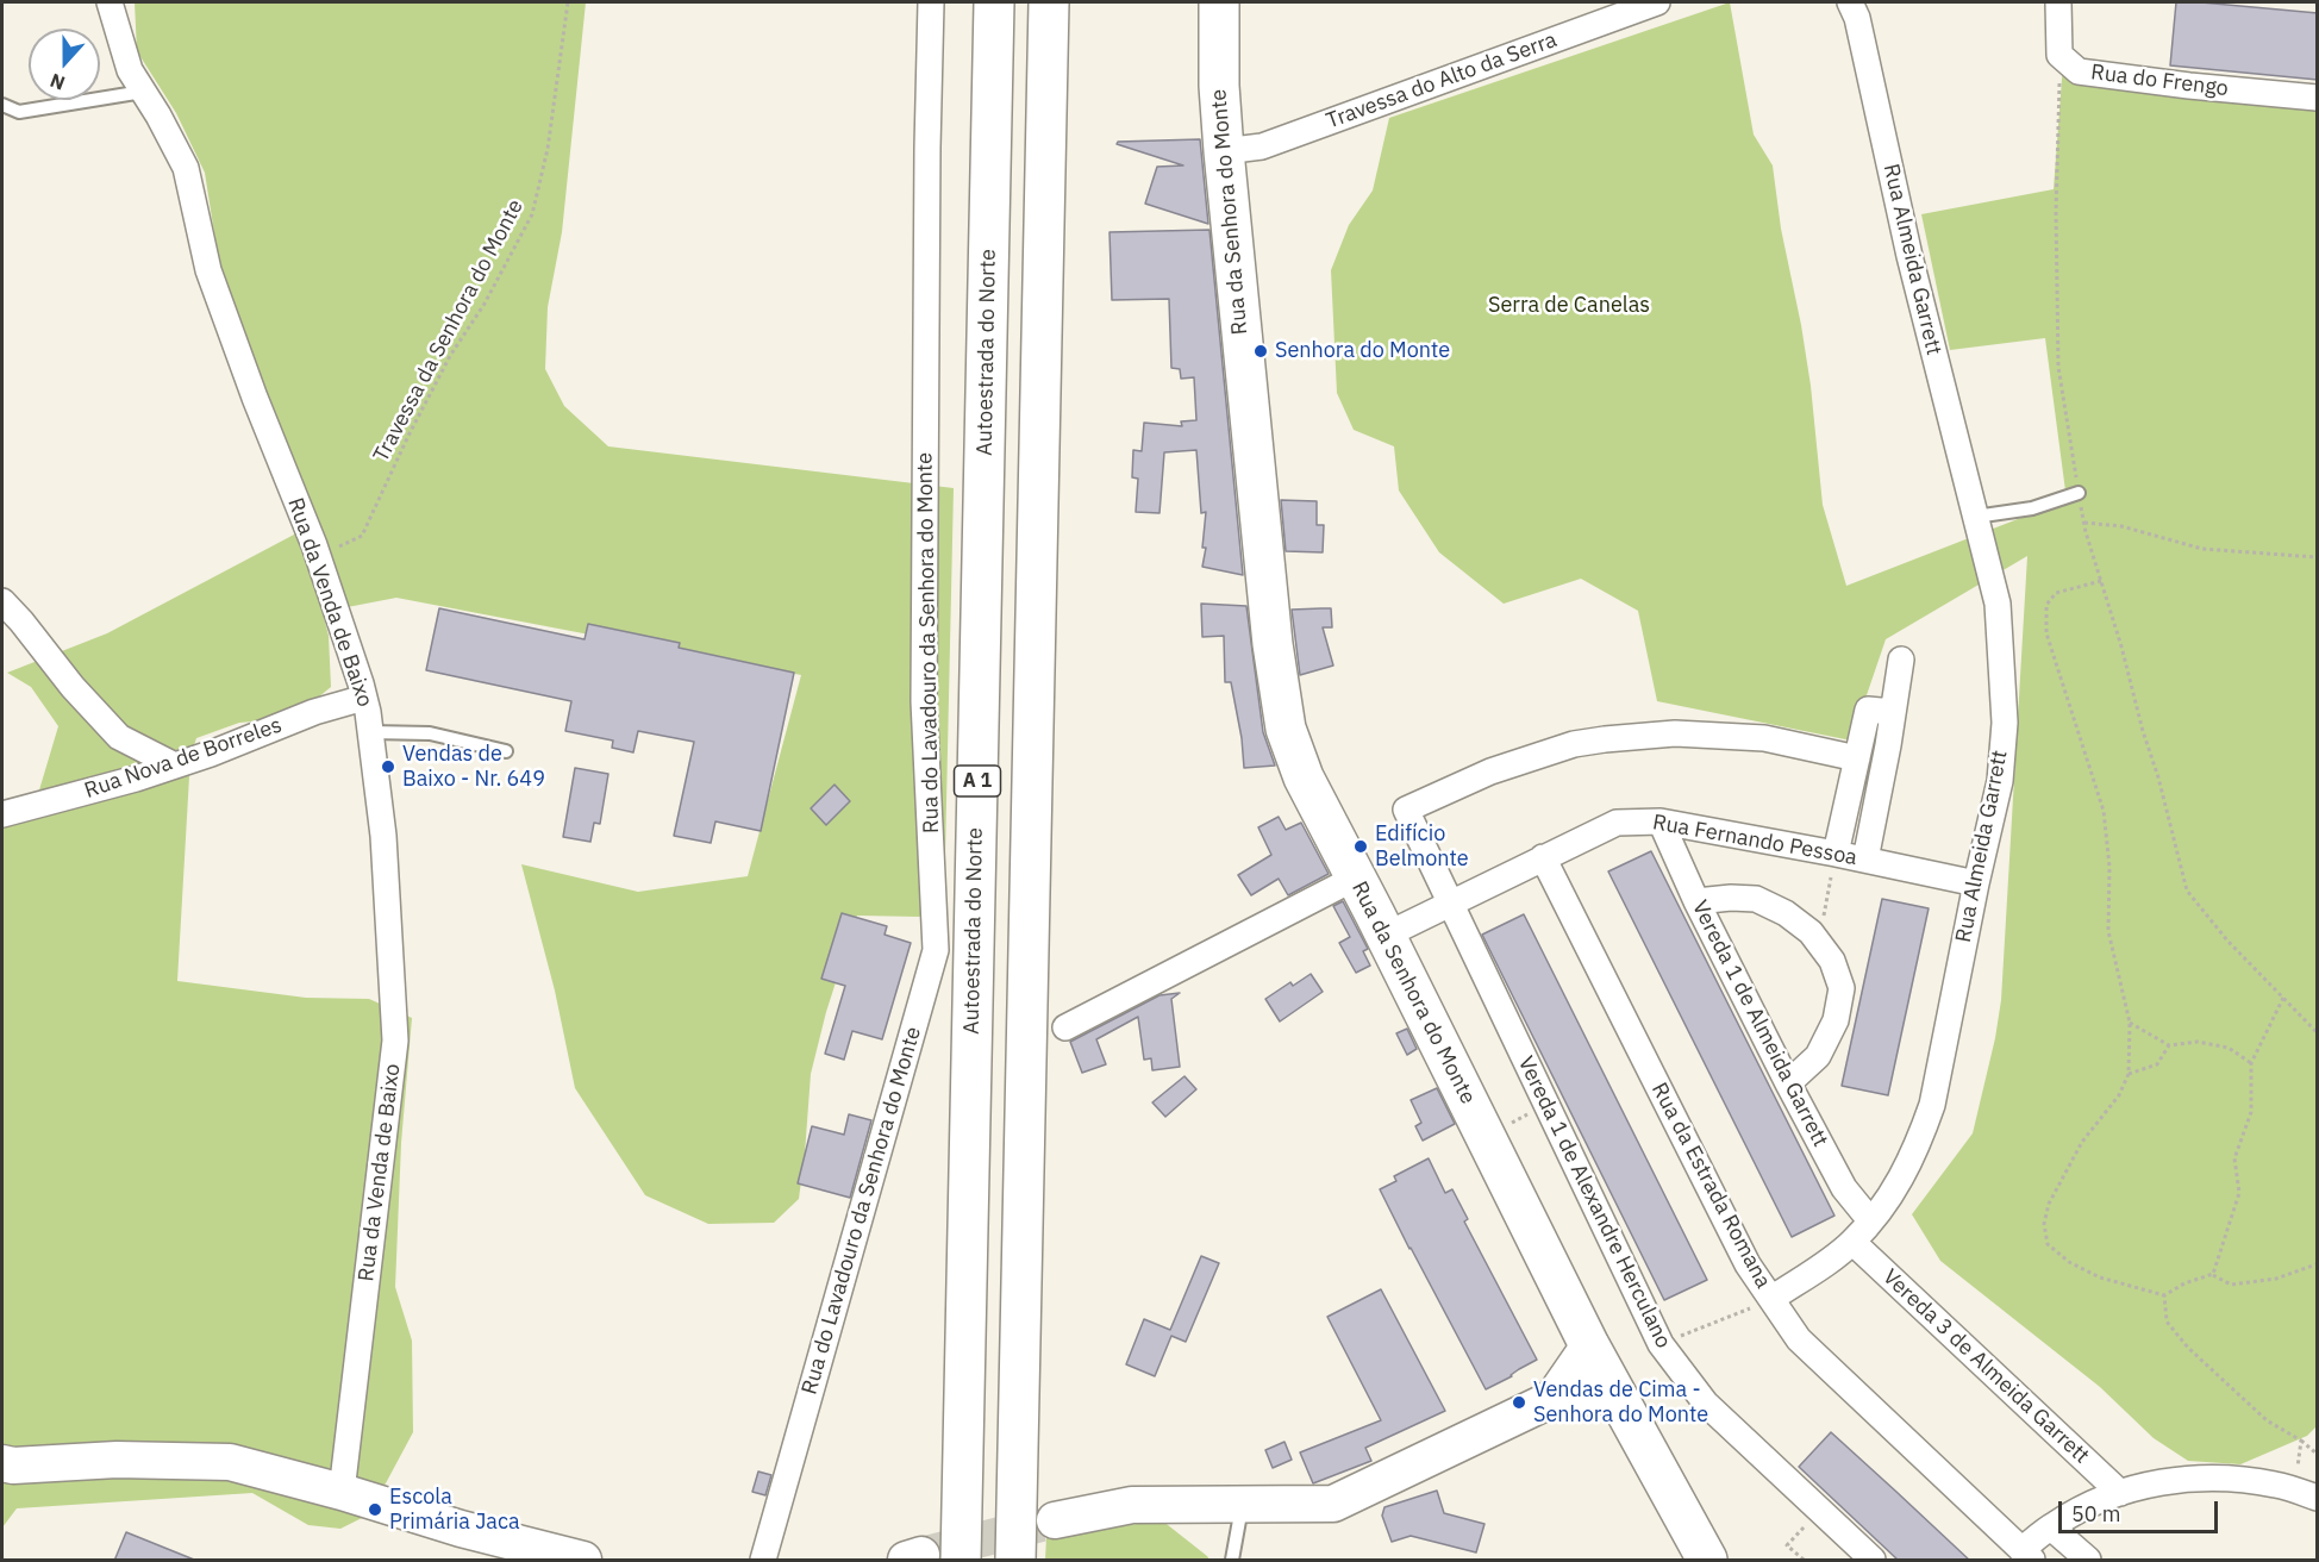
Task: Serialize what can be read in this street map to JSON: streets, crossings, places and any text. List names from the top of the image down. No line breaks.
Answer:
{"streets":{"main road":["Rua da Senhora do Monte","Autoestrada do Norte","A 1"],"street":["Travessa do Alto da Serra","Rua do Frengo","Rua Almeida Garrett","Rua da Venda de Baixo","Rua do Lavadouro da Senhora do Monte","Rua Nova de Borreles","Rua Fernando Pessoa","Vereda 1 de Almeida Garrett","Rua da Estrada Romana","Vereda 1 de Alexandre Herculano","Vereda 3 de Almeida Garrett"],"path":["Travessa da Senhora do Monte"]},"crossings":[["Travessa do Alto da Serra","Rua da Senhora do Monte"],["Rua da Senhora do Monte","Rua Fernando Pessoa"],["Rua Almeida Garrett","Rua Fernando Pessoa"],["Rua Almeida Garrett","Vereda 1 de Almeida Garrett"],["Rua Almeida Garrett","Rua da Estrada Romana"],["Rua Almeida Garrett","Vereda 3 de Almeida Garrett"],["Travessa da Senhora do Monte","Rua da Venda de Baixo"],["Rua da Venda de Baixo","Rua Nova de Borreles"],["Rua Fernando Pessoa","Vereda 1 de Almeida Garrett"],["Rua Fernando Pessoa","Rua da Estrada Romana"],["Rua Fernando Pessoa","Vereda 1 de Alexandre Herculano"]],"parks":["Serra de Canelas"],"places":["Senhora do Monte","Vendas de Baixo - Nr. 649","Edifício Belmonte","Vendas de Cima - Senhora do Monte","Escola Primária Jaca"],"scale_bar":"50 m","north":"bottom"}
